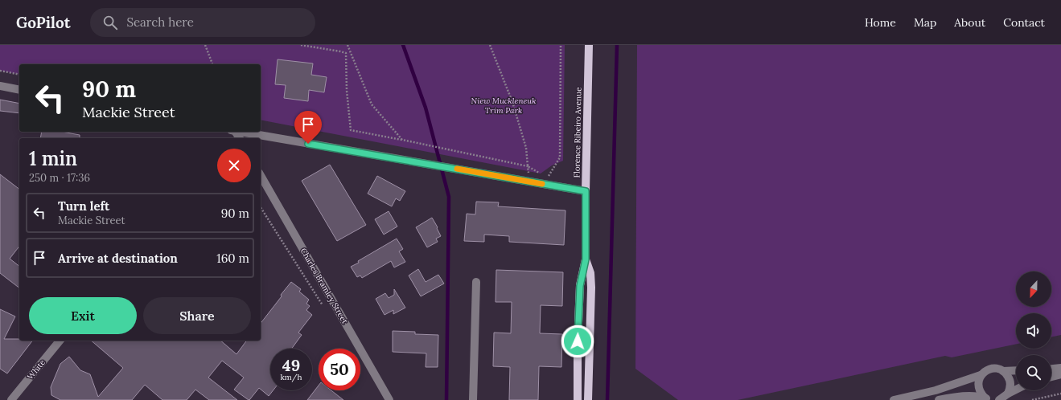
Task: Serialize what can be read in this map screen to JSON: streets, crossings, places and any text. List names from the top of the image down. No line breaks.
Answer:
{"streets":{"main road":["Florence Ribeiro Avenue"],"street":["Charles Bramley Street","White"]},"parks":["Niew Muckleneuk Trim Park"],"north":"bottom","page":{"header":"GoPilot","search":"Search here","nav":["Home","Map","About","Contact"],"turn":["90 m","Mackie Street"],"heading":["1 min","250 m · 17:36"],"list":[{"name":"Turn left","note":"Mackie Street","value":"90 m"},{"name":"Arrive at destination","value":"160 m"}],"buttons":["Exit","Share"],"speed":"49 km/h","limit":"50"}}
